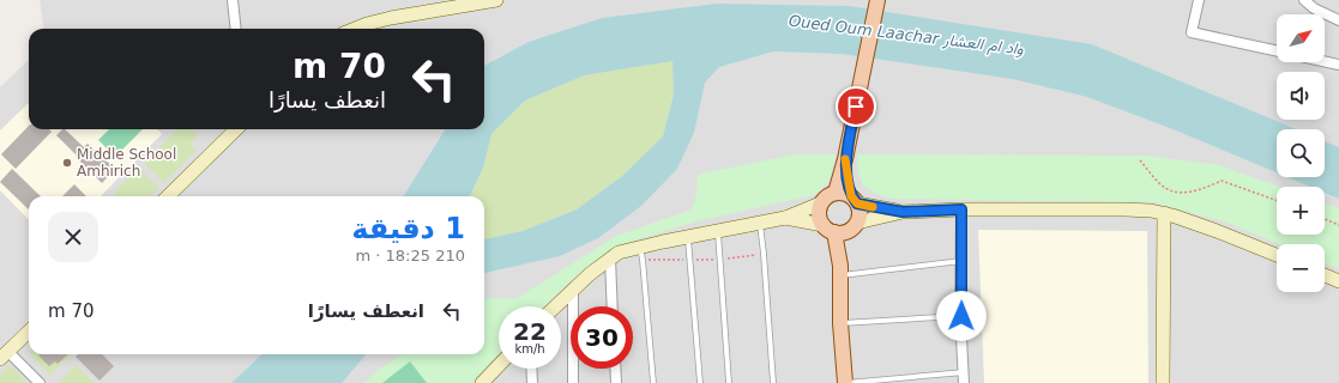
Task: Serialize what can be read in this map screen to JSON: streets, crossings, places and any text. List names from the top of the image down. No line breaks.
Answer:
{"water":["Oued Oum Laachar واد ام العشار"],"places":["Middle School Amhirich"],"north":"top right","page":{"map_buttons":["+","−"],"turn":["70 m","انعطف يسارًا"],"heading":["1 دقيقة","210 m · 18:25"],"list":[{"name":"انعطف يسارًا","value":"70 m"}],"speed":"22 km/h","limit":"30"}}
